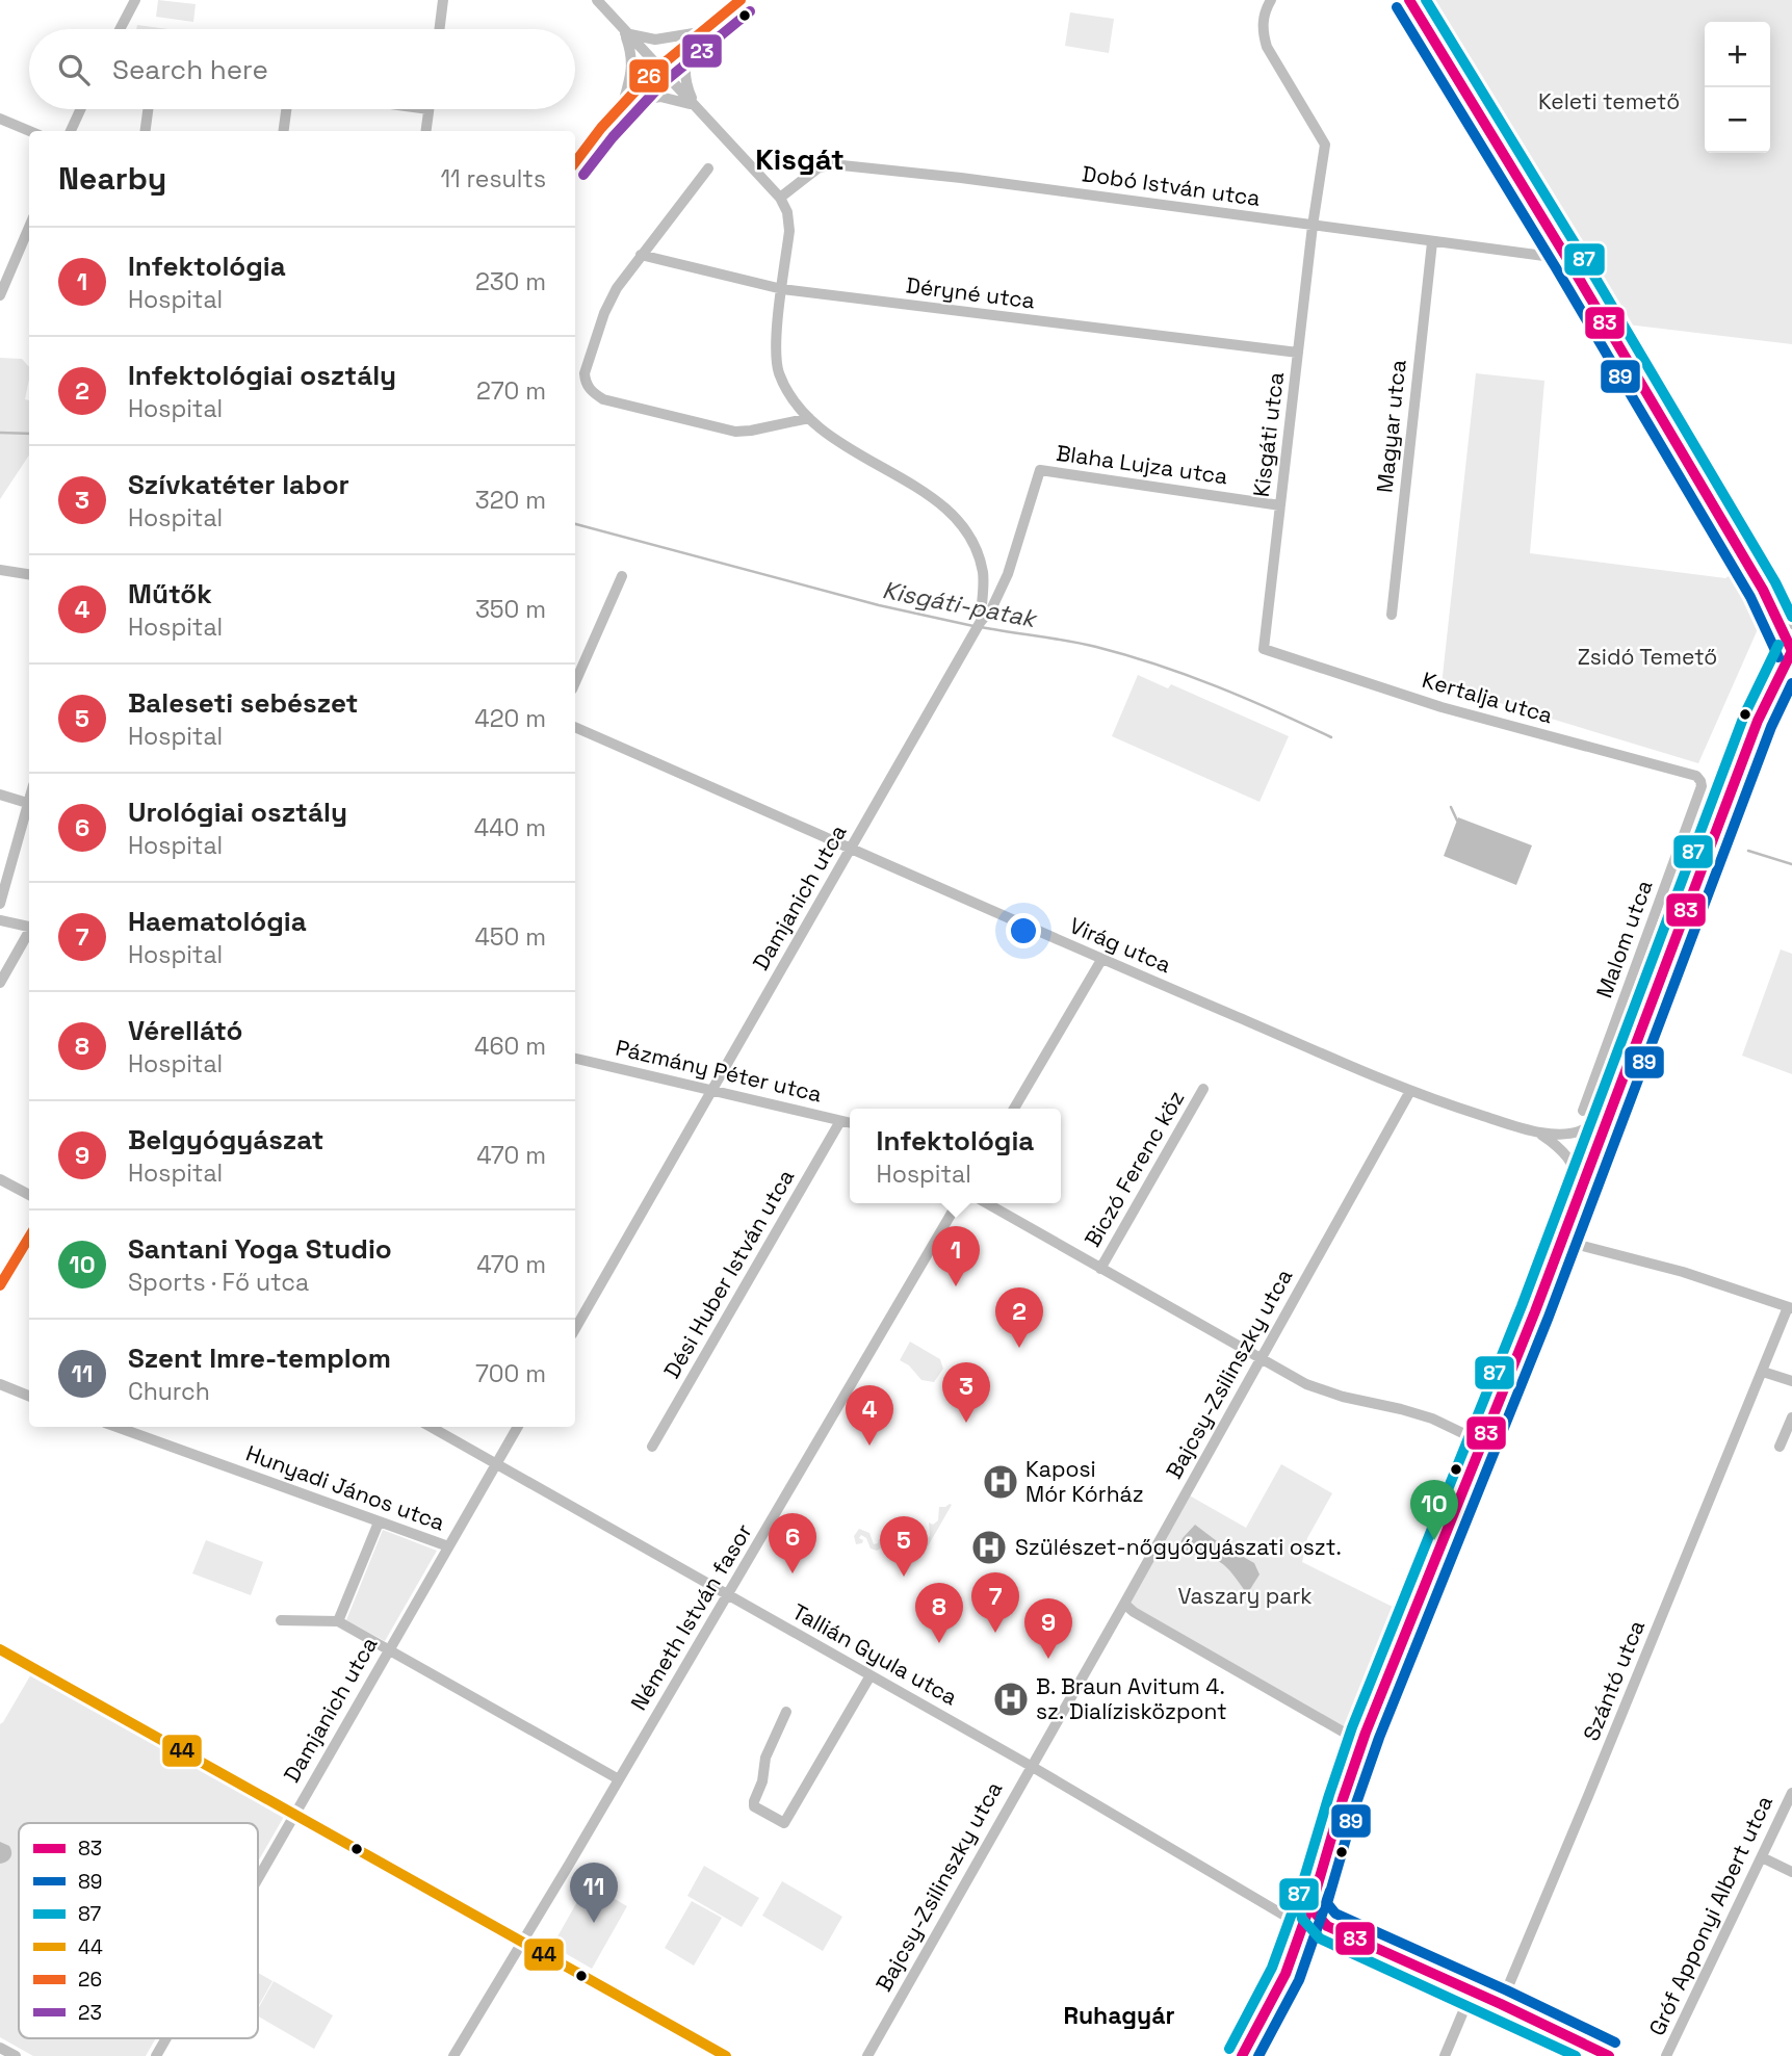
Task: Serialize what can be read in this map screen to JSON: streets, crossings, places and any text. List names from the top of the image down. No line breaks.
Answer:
{"streets":{"street":["Dobó István utca","Déryné utca","Magyar utca","Kisgáti utca","Blaha Lujza utca","Kertalja utca","Damjanich utca","Malom utca","Virág utca","Pázmány Péter utca","Biczó Ferenc köz","Dési Huber István utca","Bajcsy-Zsilinszky utca","Hunyadi János utca","Németh István fasor","Tallián Gyula utca","Szántó utca","Gróf Apponyi Albert utca"]},"crossings":[["Dobó István utca","Magyar utca"],["Dobó István utca","Kisgáti utca"],["Déryné utca","Kisgáti utca"],["Kisgáti utca","Blaha Lujza utca"],["Kisgáti utca","Kertalja utca"],["Blaha Lujza utca","Damjanich utca"],["Kertalja utca","Malom utca"],["Damjanich utca","Virág utca"],["Damjanich utca","Pázmány Péter utca"],["Damjanich utca","Hunyadi János utca"],["Damjanich utca","Tallián Gyula utca"],["Virág utca","Bajcsy-Zsilinszky utca"],["Pázmány Péter utca","Dési Huber István utca"],["Bajcsy-Zsilinszky utca","Tallián Gyula utca"],["Németh István fasor","Tallián Gyula utca"],["Tallián Gyula utca","Szántó utca"]],"districts":["Kisgát","Ruhagyár"],"water":["Kisgáti-patak"],"parks":["Keleti temető","Zsidó Temető","Vaszary park"],"places":{"hospital":["Kaposi Mór Kórház","Szülészet-nőgyógyászati oszt.","B. Braun Avitum 4. sz. Dialízisközpont"]},"lines":["transit line 83","transit line 87","transit line 26","transit line 89","transit line 23","transit line 44"],"legend":["83","89","87","44","26","23"],"page":{"map_buttons":["+","−"],"search":"Search here","heading":["Nearby","11 results"],"list":[{"mark":"1","name":"Infektológia","note":"Hospital","value":"230 m"},{"mark":"2","name":"Infektológiai osztály","note":"Hospital","value":"270 m"},{"mark":"3","name":"Szívkatéter labor","note":"Hospital","value":"320 m"},{"mark":"4","name":"Műtők","note":"Hospital","value":"350 m"},{"mark":"5","name":"Baleseti sebészet","note":"Hospital","value":"420 m"},{"mark":"6","name":"Urológiai osztály","note":"Hospital","value":"440 m"},{"mark":"7","name":"Haematológia","note":"Hospital","value":"450 m"},{"mark":"8","name":"Vérellátó","note":"Hospital","value":"460 m"},{"mark":"9","name":"Belgyógyászat","note":"Hospital","value":"470 m"},{"mark":"10","name":"Santani Yoga Studio","note":"Sports · Fő utca","value":"470 m"},{"mark":"11","name":"Szent Imre-templom","note":"Church","value":"700 m"}],"popup":["Infektológia","Hospital"],"pins":["1","2","3","4","10","6","5","7","8","9","11"]}}
